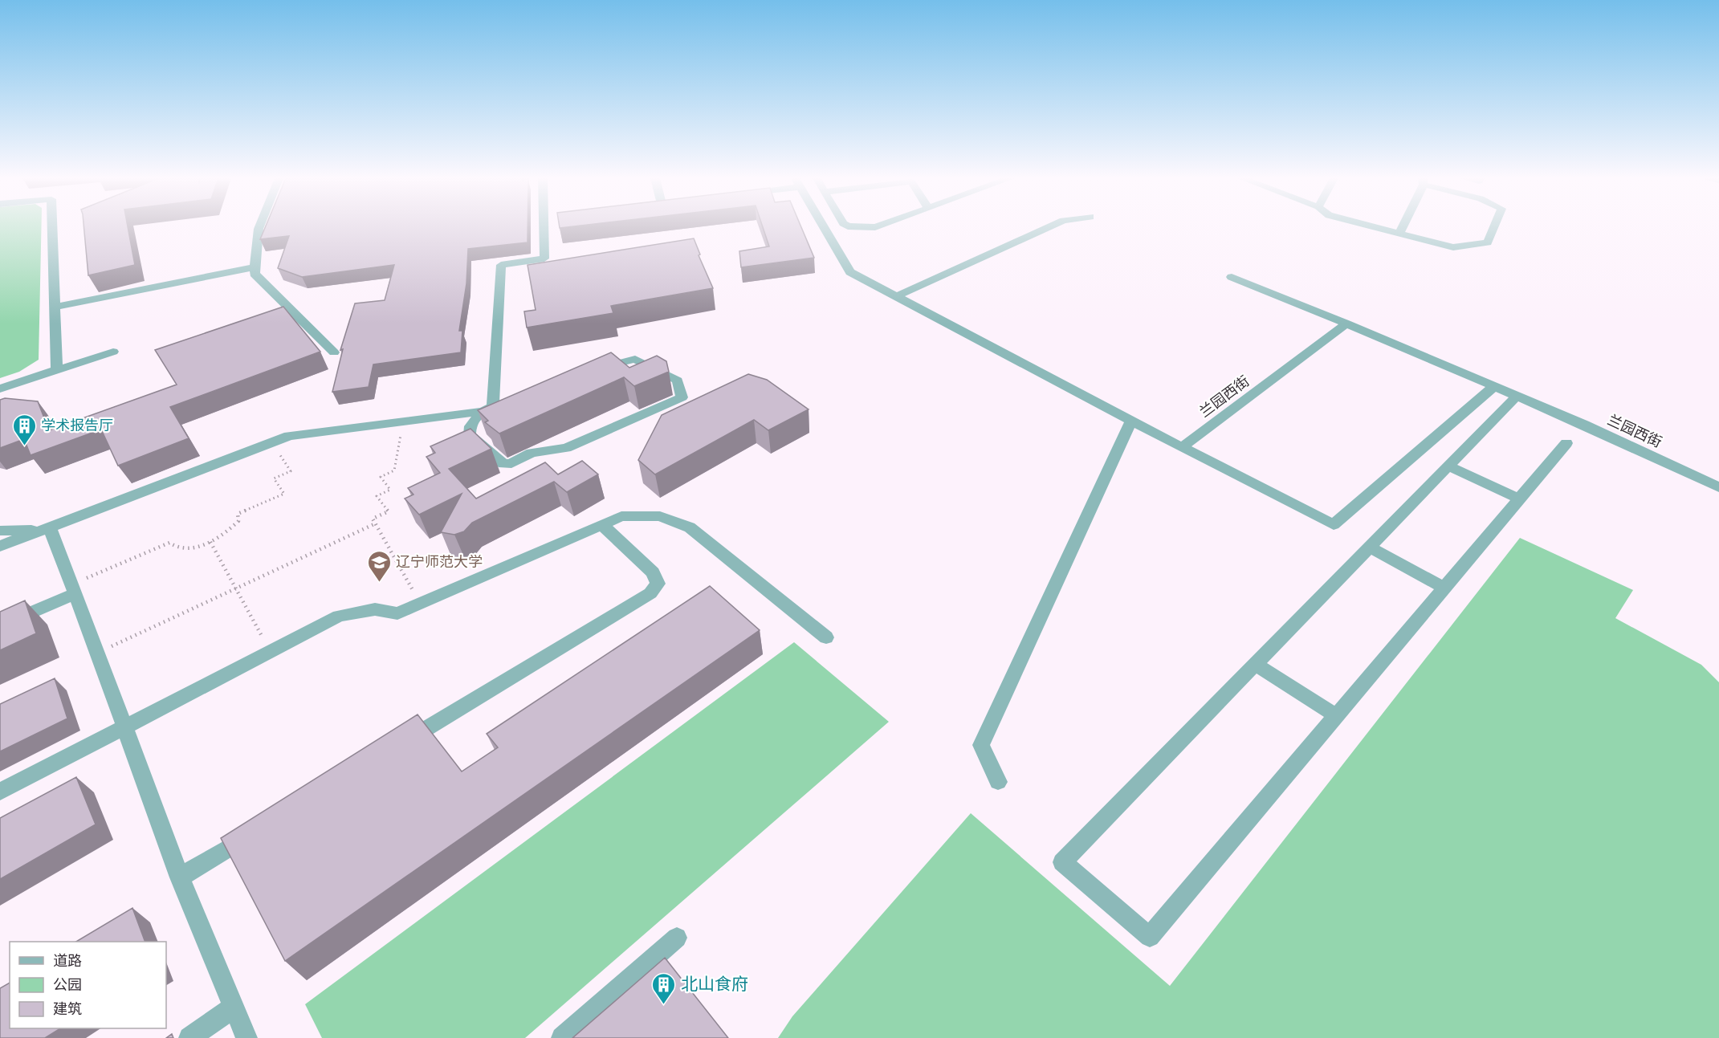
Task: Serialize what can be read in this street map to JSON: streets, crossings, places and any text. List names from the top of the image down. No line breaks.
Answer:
{"streets":{"street":["兰园西街"]},"places":{"building":["学术报告厅","北山食府"],"school or university":["辽宁师范大学"]},"legend":["道路","公园","建筑"]}
